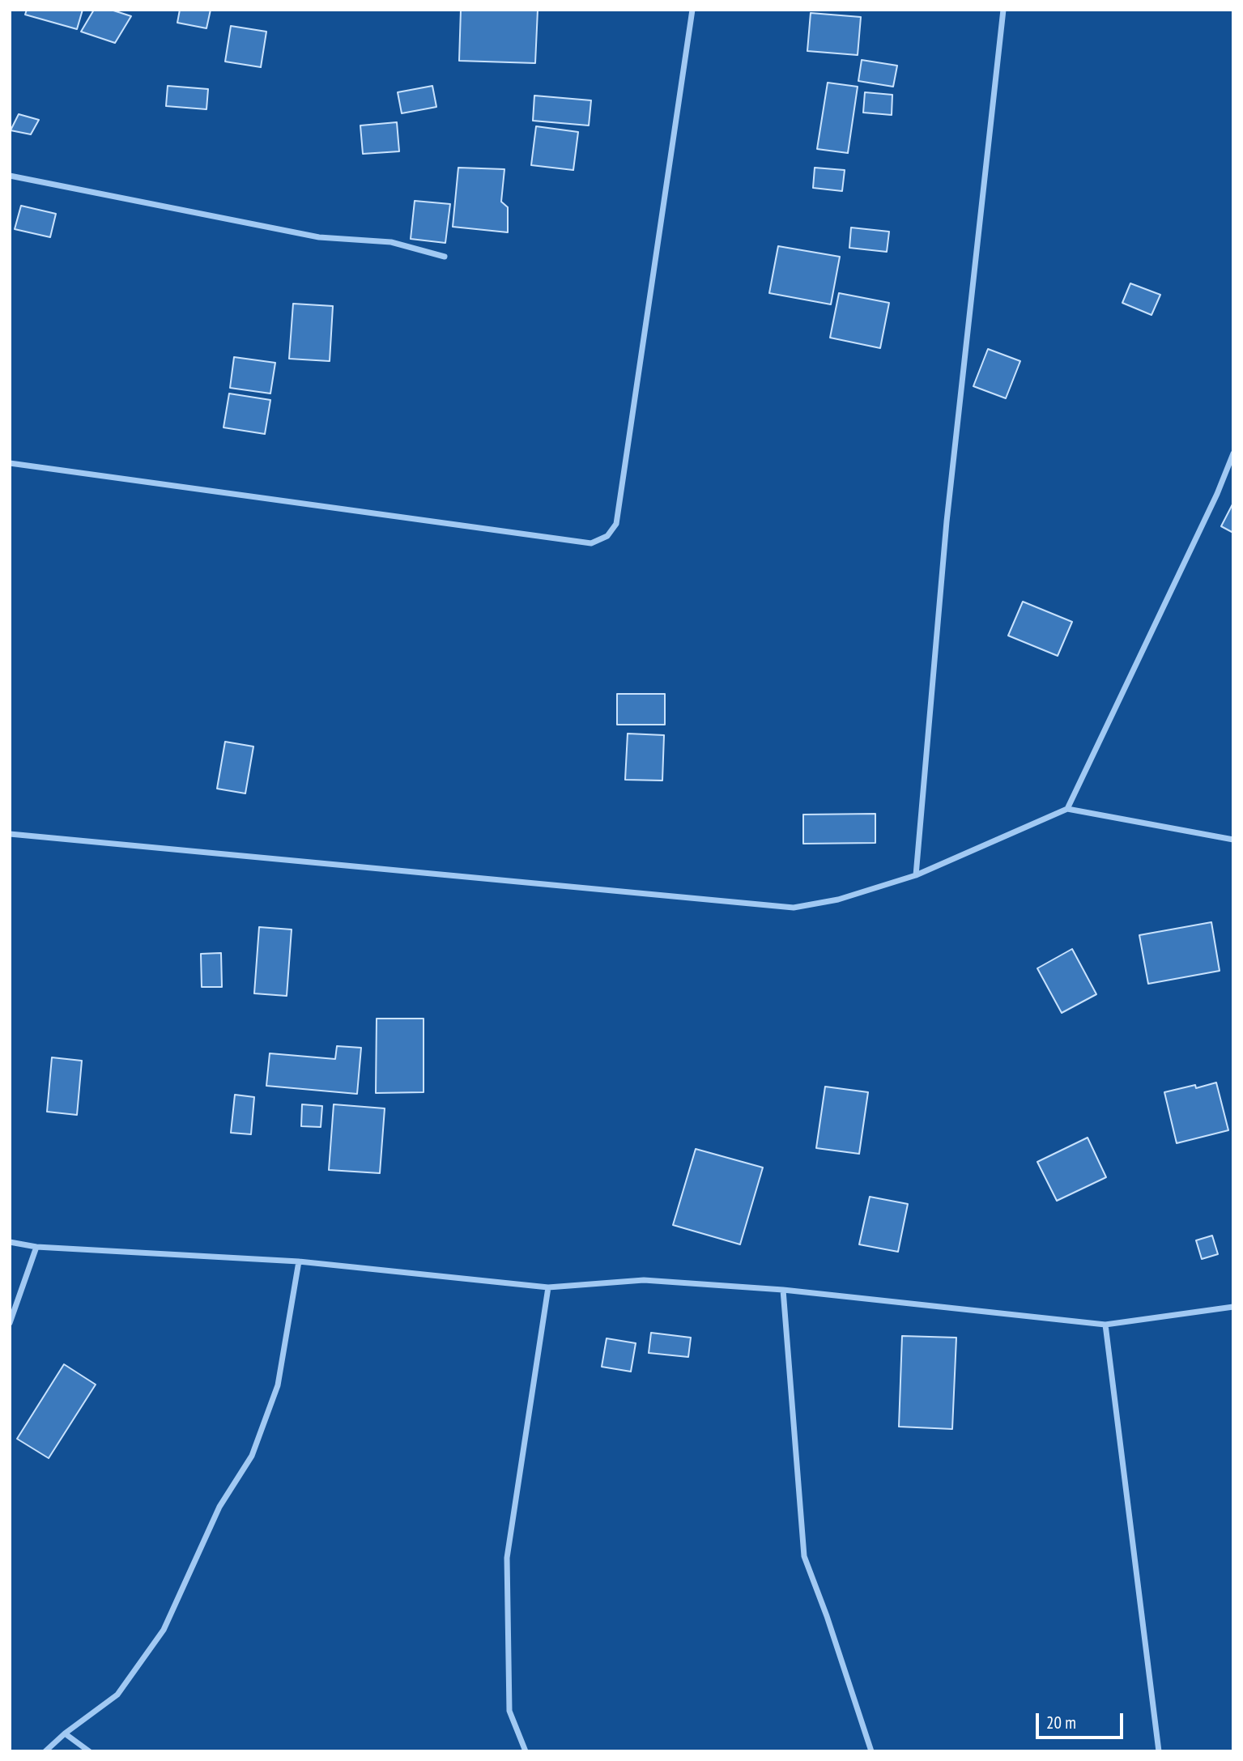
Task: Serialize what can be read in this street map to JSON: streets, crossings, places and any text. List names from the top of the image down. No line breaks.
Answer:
{"scale_bar":"20 m"}
